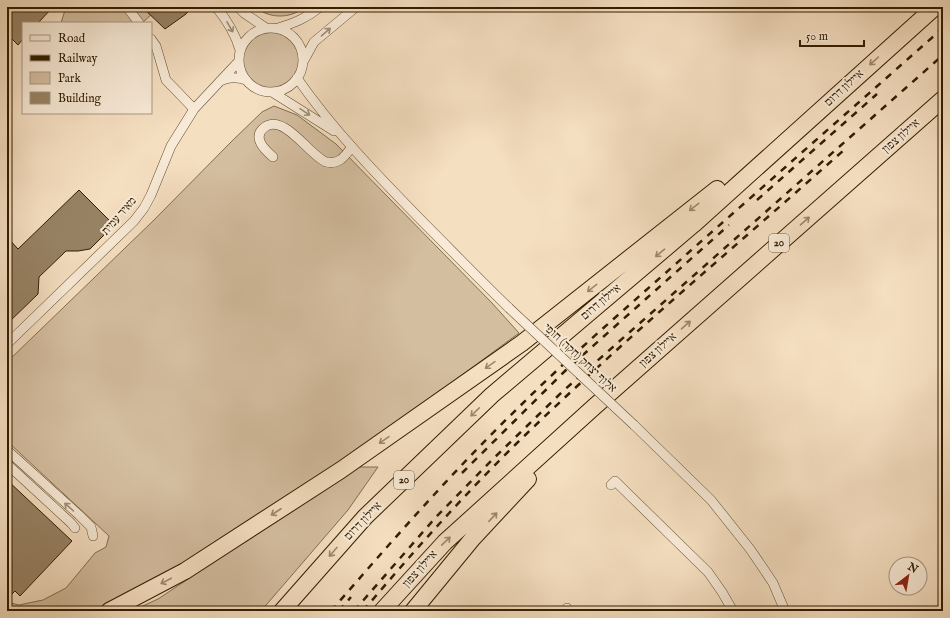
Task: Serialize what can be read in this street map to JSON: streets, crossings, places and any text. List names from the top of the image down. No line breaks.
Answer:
{"streets":{"highway":["איילון דרום","איילון צפון","20"],"street":["מאיר עמית","אלוף יצחק (חקה) חופי"]},"crossings":[["מאיר עמית","אלוף יצחק (חקה) חופי"]],"legend":["Road","Railway","Park","Building"],"scale_bar":"50 m","north":"top right"}
